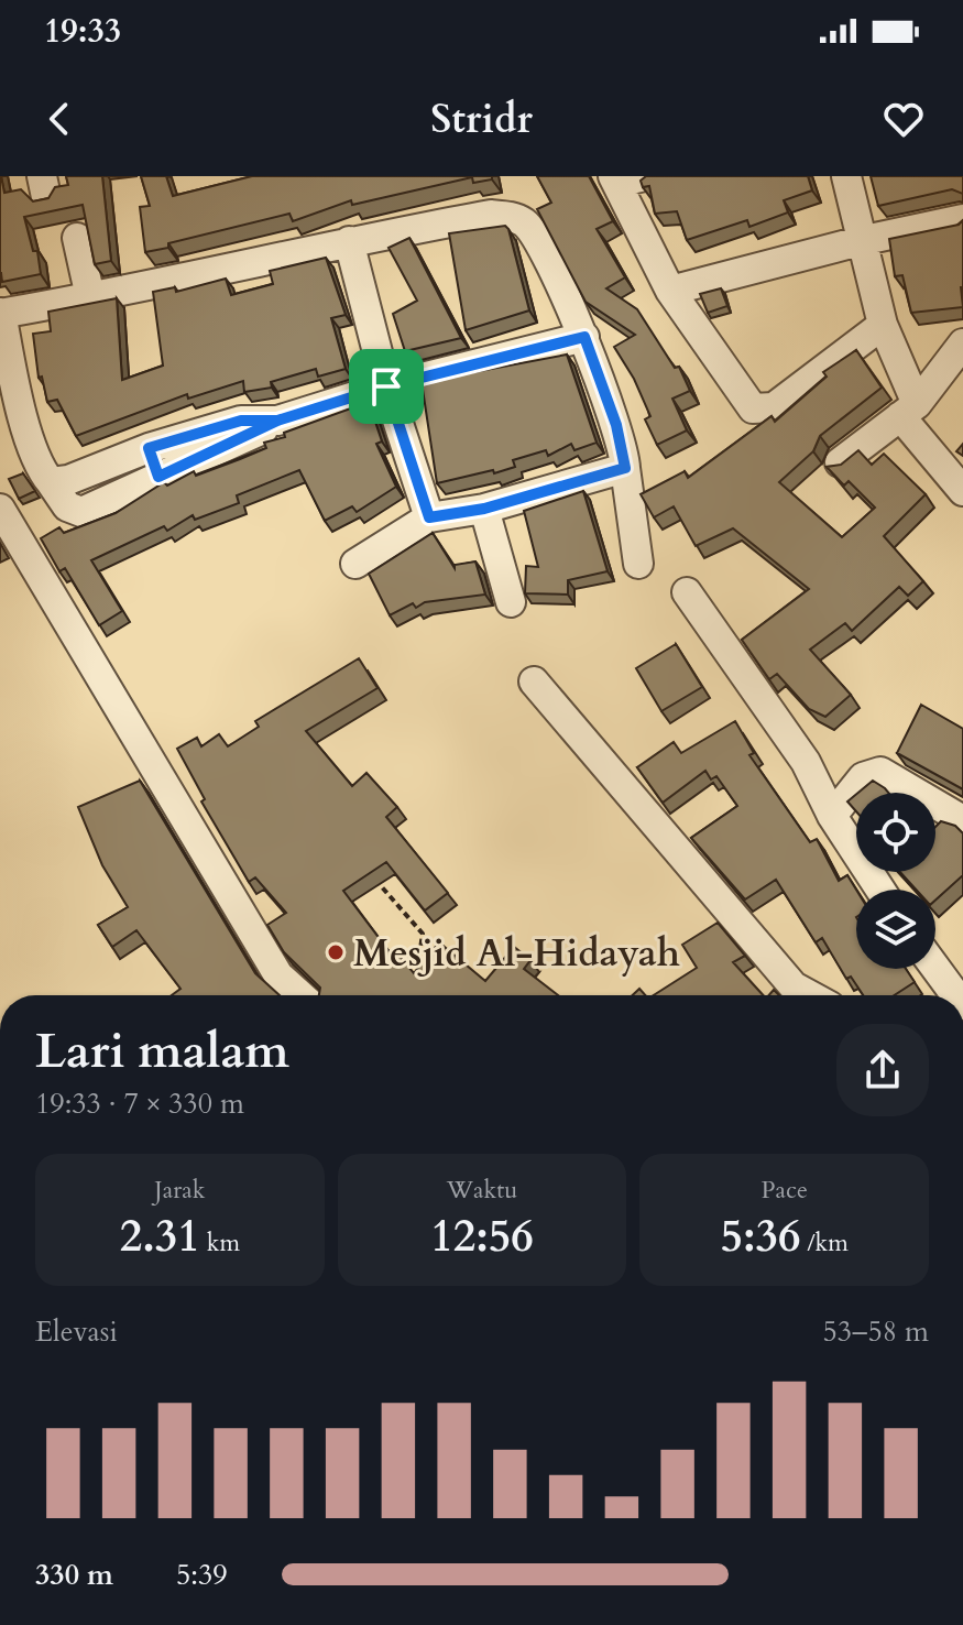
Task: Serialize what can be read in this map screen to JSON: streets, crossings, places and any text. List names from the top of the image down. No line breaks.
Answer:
{"places":["Mesjid Al-Hidayah"],"page":{"status":"19:33","header":"Stridr","heading":["Lari malam","19:33 · 7 × 330 m"],"stats":[["Jarak","2.31 km"],["Waktu","12:56"],["Pace","5:36 /km"]],"chart":["Elevasi","53–58 m"],"list":[{"name":"330 m","note":"5:39"}]}}
